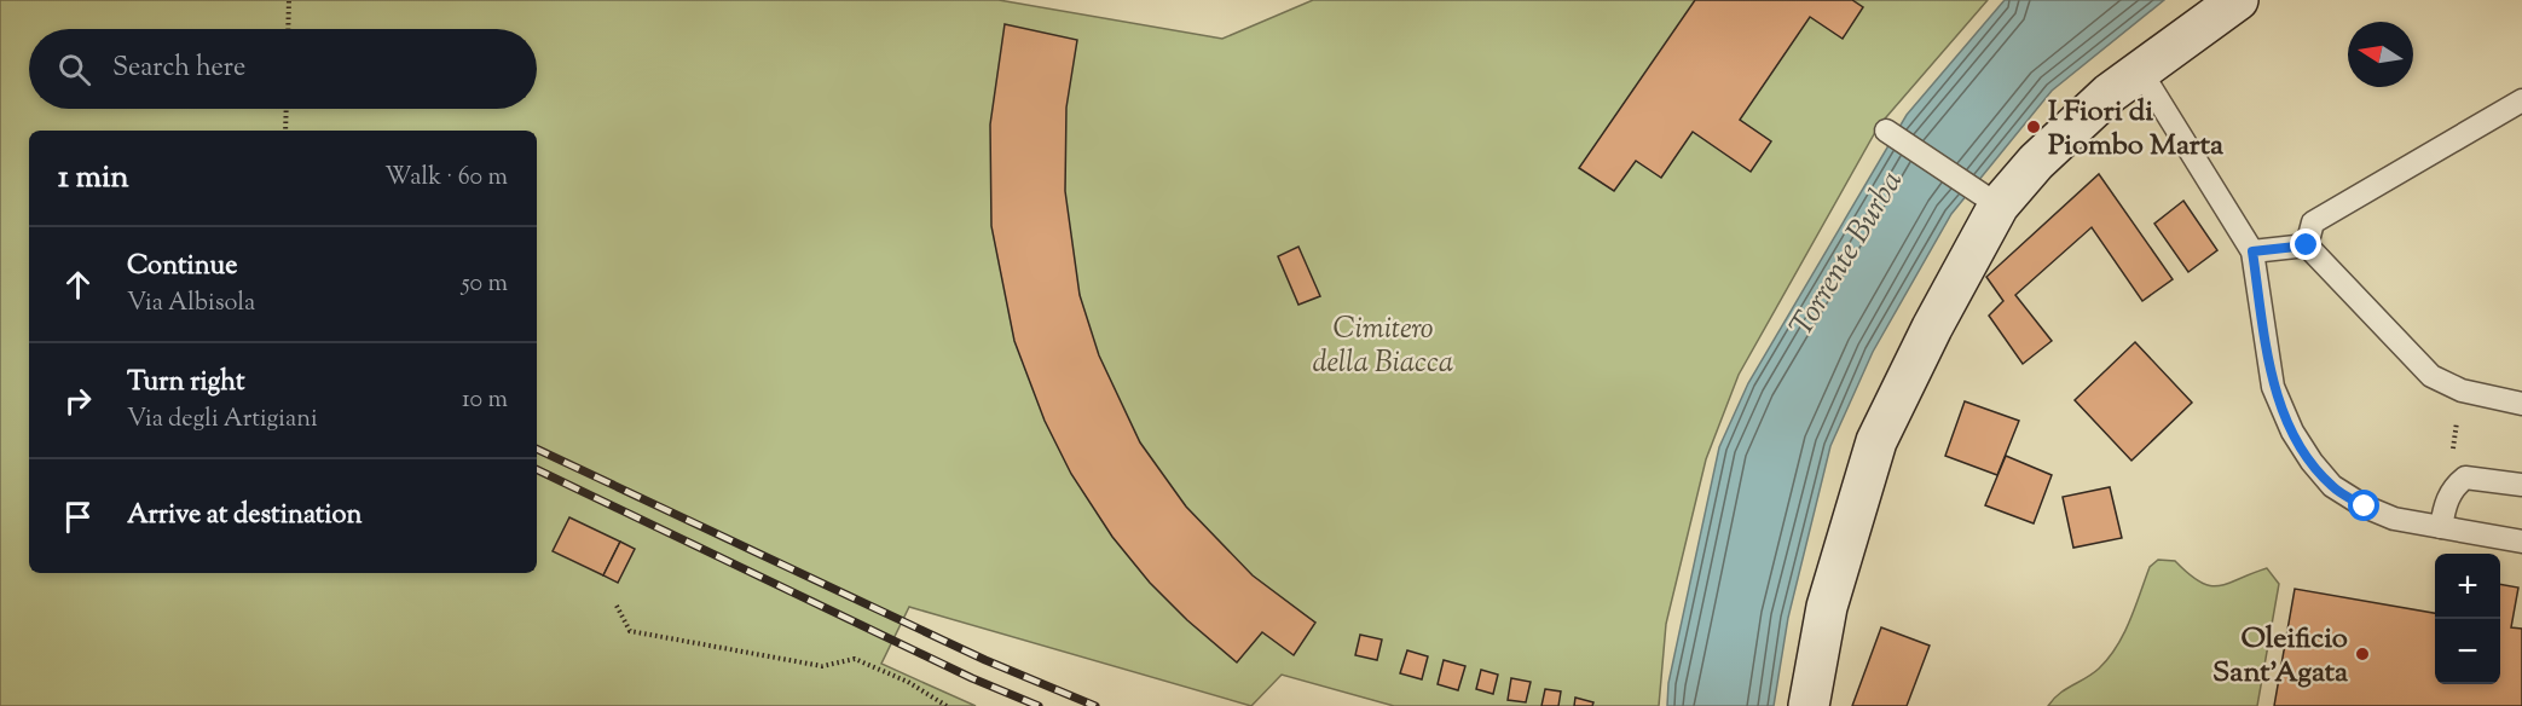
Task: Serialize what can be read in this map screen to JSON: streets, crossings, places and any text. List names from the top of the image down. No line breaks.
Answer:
{"water":["Torrente Burba"],"parks":["Cimitero della Biacca"],"places":["I Fiori di Piombo Marta","Oleificio Sant'Agata"],"north":"left","page":{"search":"Search here","heading":["1 min","Walk · 60 m"],"list":[["Continue","Via Albisola","50 m"],["Turn right","Via degli Artigiani","10 m"],"Arrive at destination"],"map_buttons":["+","−"]}}
